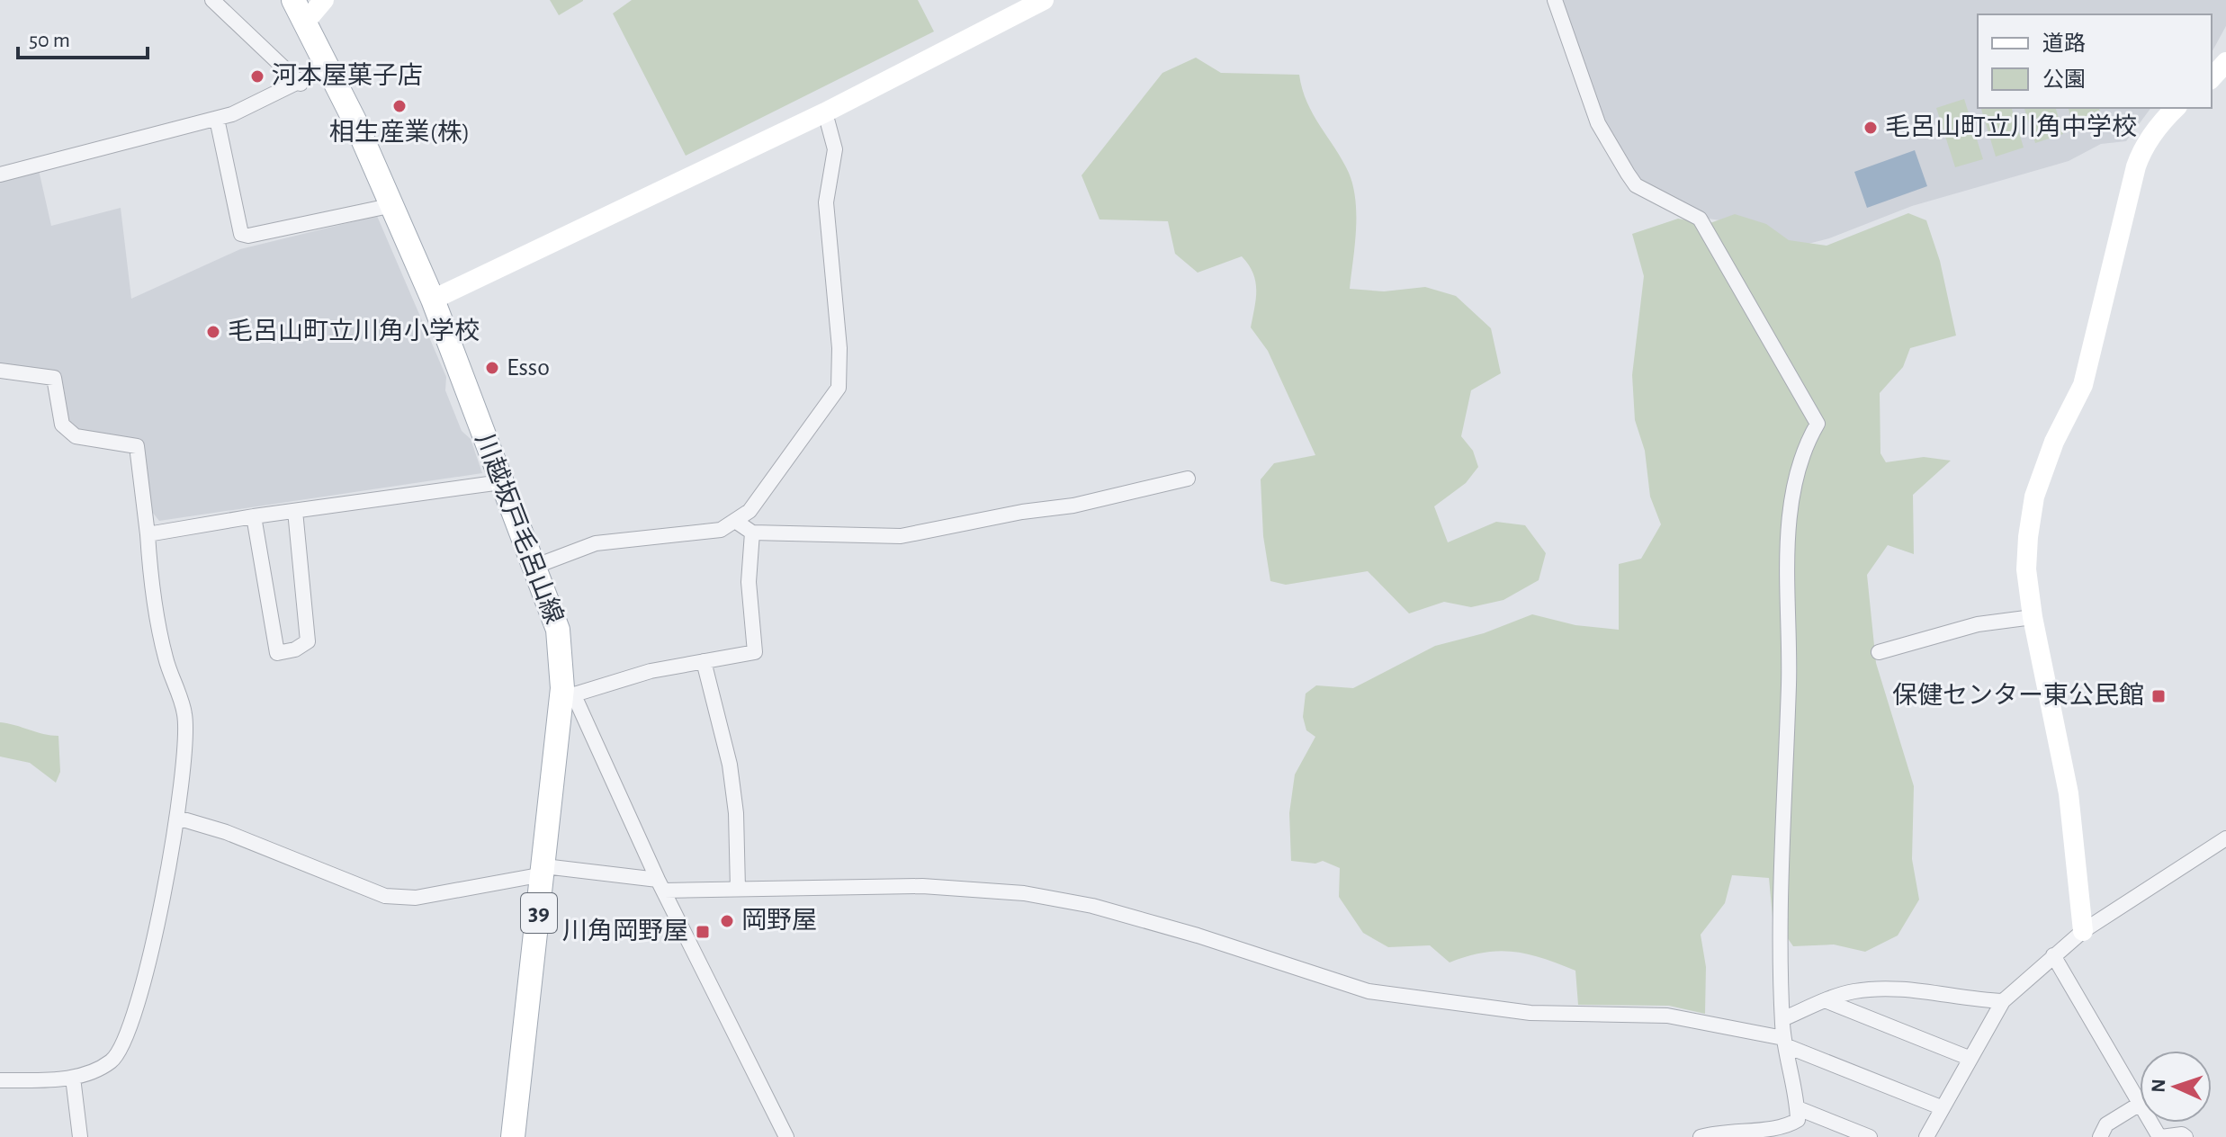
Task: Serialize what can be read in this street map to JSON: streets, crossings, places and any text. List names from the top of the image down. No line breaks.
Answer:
{"streets":{"main road":["川越坂戸毛呂山線","39"]},"places":{"other":["河本屋菓子店","相生産業(株)","毛呂山町立川角中学校","毛呂山町立川角小学校","Esso","岡野屋"],"transit":["保健センター東公民館","川角岡野屋"]},"legend":["道路","公園"],"scale_bar":"50 m","north":"left"}
